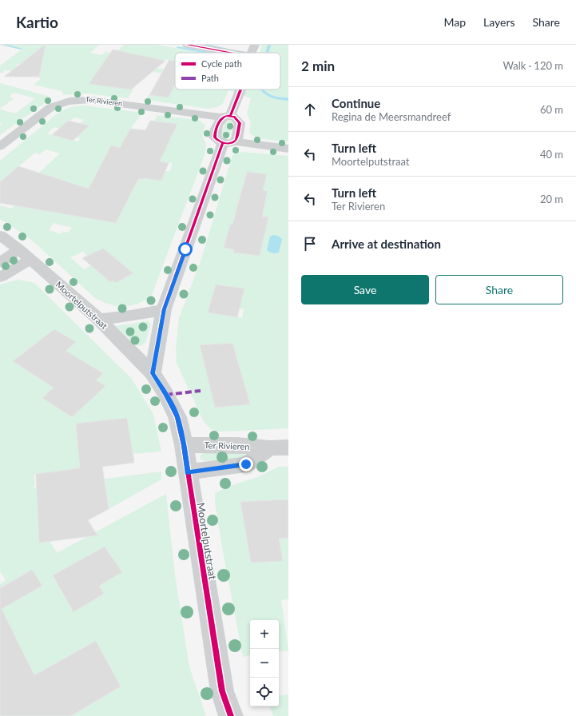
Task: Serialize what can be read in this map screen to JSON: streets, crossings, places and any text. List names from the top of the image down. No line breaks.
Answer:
{"streets":{"street":["Ter Rivieren","Moortelputstraat"]},"crossings":[["Ter Rivieren","Moortelputstraat"]],"legend":["Cycle path","Path"],"page":{"header":"Kartio","nav":["Map","Layers","Share"],"heading":["2 min","Walk · 120 m"],"list":[["Continue","Regina de Meersmandreef","60 m"],["Turn left","Moortelputstraat","40 m"],["Turn left","Ter Rivieren","20 m"],"Arrive at destination"],"buttons":["Save","Share"],"map_buttons":["+","−"]}}
